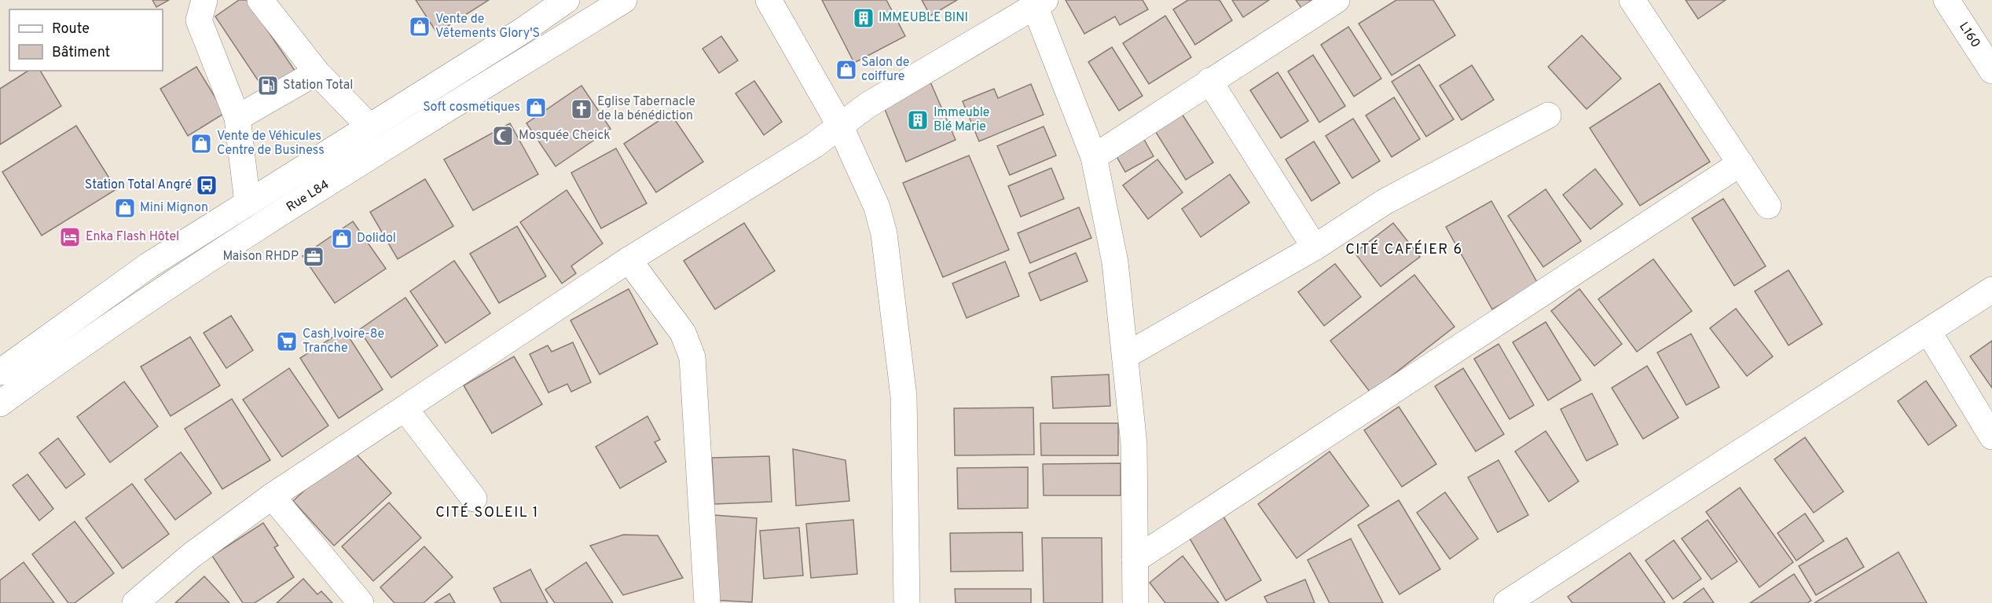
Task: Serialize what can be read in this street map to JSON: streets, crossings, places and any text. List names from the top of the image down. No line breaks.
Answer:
{"streets":{"street":["L160","Rue L84"]},"districts":["CITÉ CAFÉIER 6","CITÉ SOLEIL 1"],"places":{"building":["IMMEUBLE BINI","Immeuble Blé Marie"],"shop":["Vente de Vêtements Glory'S","Salon de coiffure","Soft cosmetiques","Vente de Véhicules Centre de Business","Mini Mignon","Dolidol"],"fuel station":["Station Total"],"church":["Eglise Tabernacle de la bénédiction"],"mosque":["Mosquée Cheick"],"bus stop":["Station Total Angré"],"hotel":["Enka Flash Hôtel"],"office":["Maison RHDP"],"supermarket":["Cash Ivoire-8e Tranche"]},"legend":["Route","Bâtiment"]}
